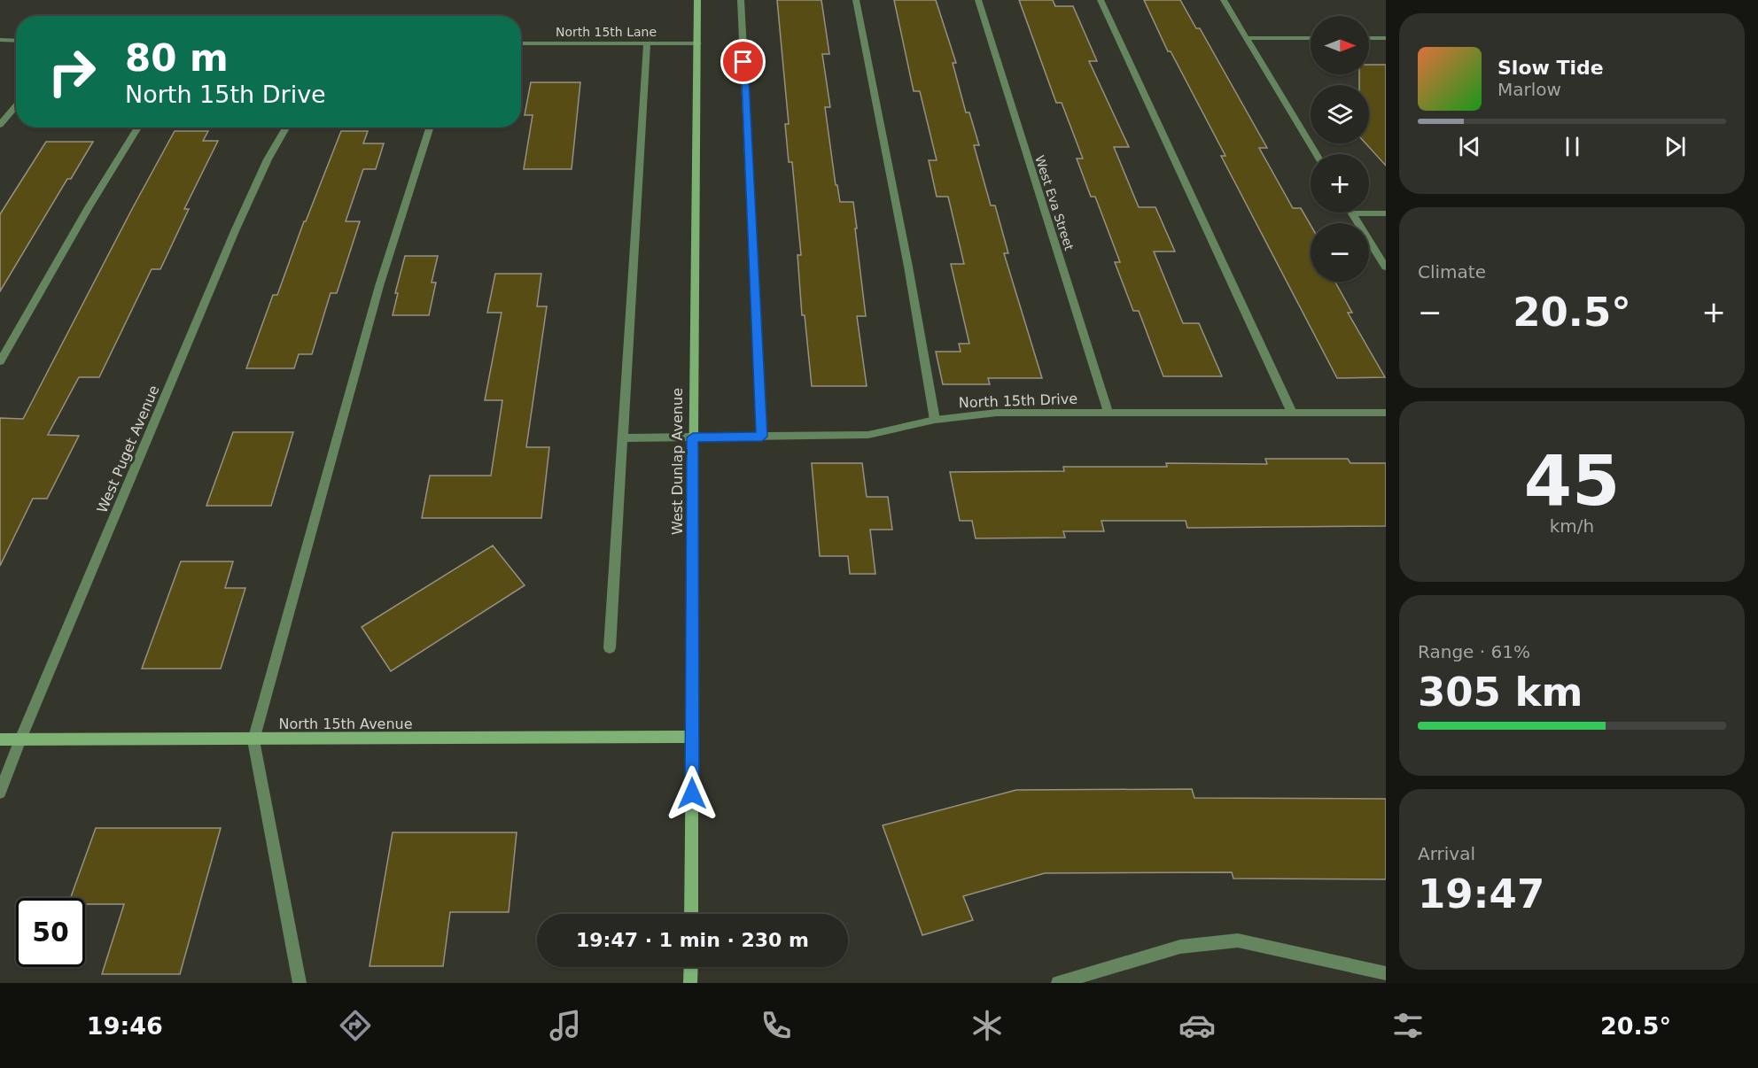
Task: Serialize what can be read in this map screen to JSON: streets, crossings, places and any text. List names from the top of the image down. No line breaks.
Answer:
{"streets":{"main road":["West Dunlap Avenue","North 15th Avenue"],"street":["North 15th Lane","West Eva Street","North 15th Drive","West Puget Avenue"]},"crossings":[["North 15th Lane","West Dunlap Avenue"],["West Eva Street","North 15th Drive"],["North 15th Drive","West Dunlap Avenue"],["West Puget Avenue","North 15th Avenue"],["West Dunlap Avenue","North 15th Avenue"]],"north":"right","page":{"map_buttons":["+","−"],"turn":["80 m","North 15th Drive"],"song":["Slow Tide","Marlow"],"tile":["Climate",["45","km/h"],["Range · 61%","305 km"],["Arrival","19:47"]],"heat":["−","20.5°","+"],"limit":"50","trip":"19:47 · 1 min · 230 m","tabs":["19:46","20.5°"]}}
